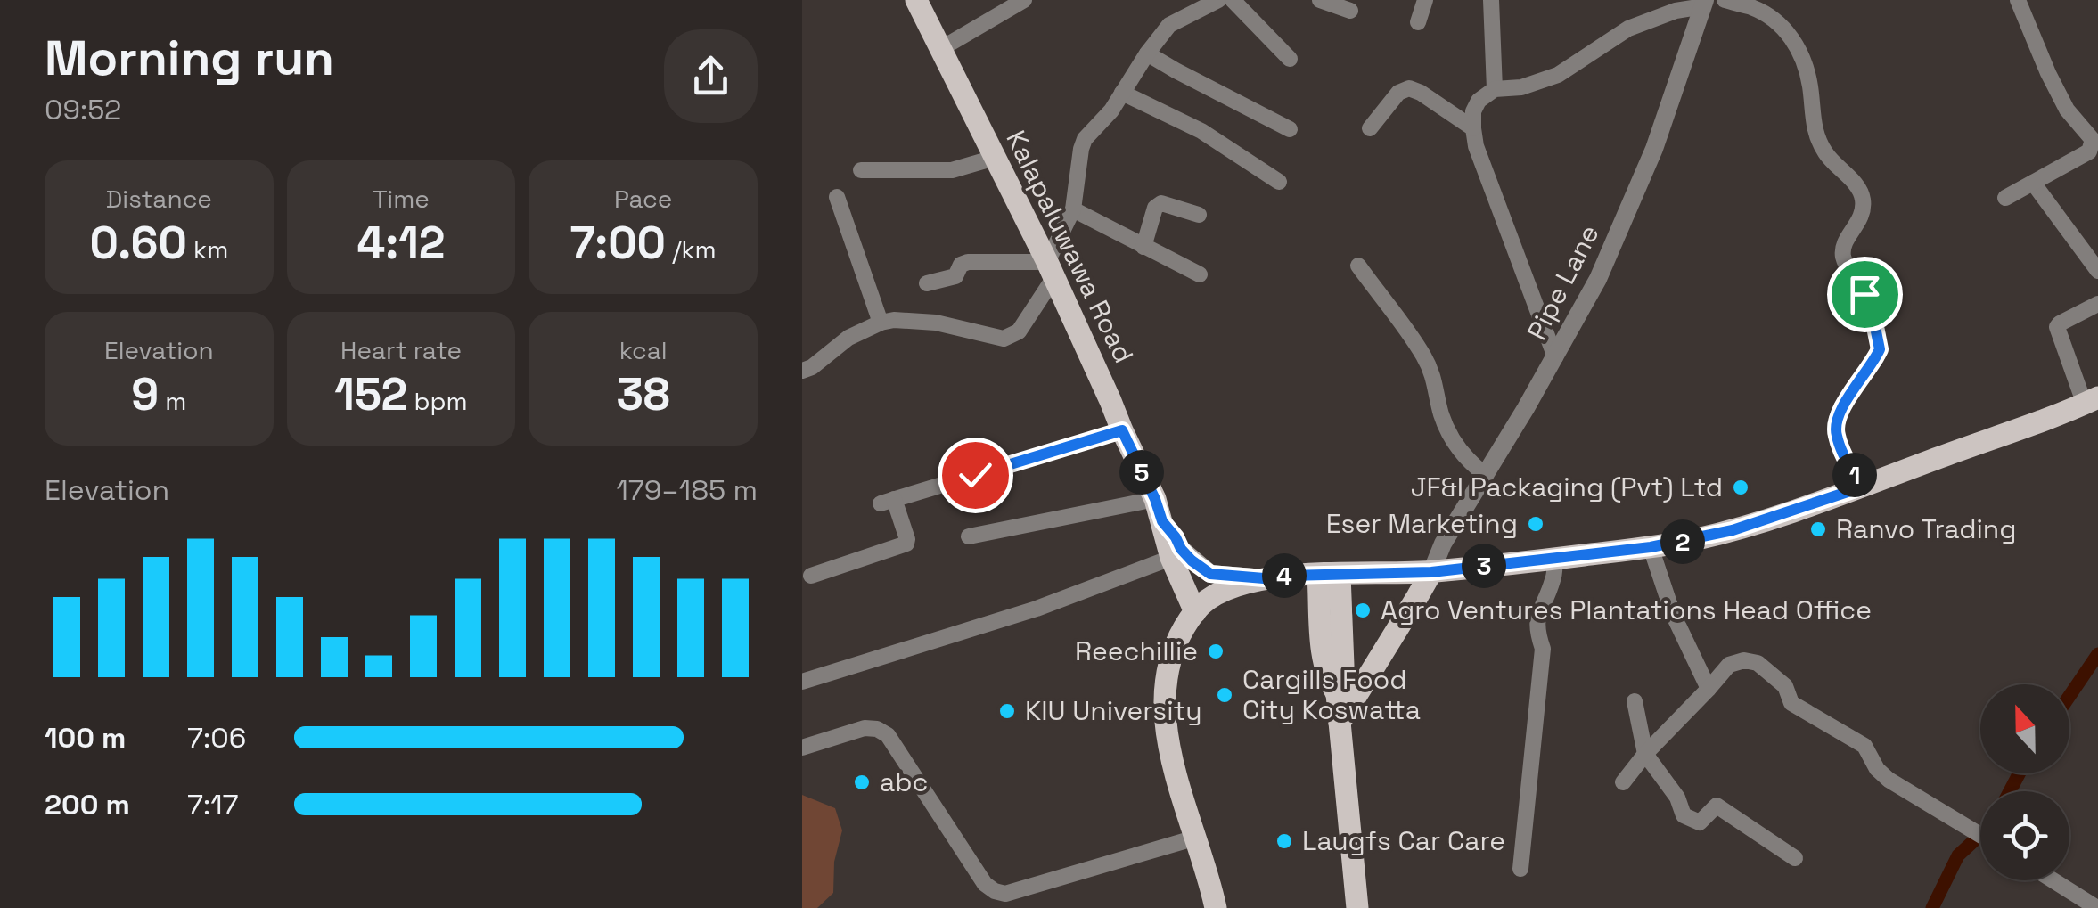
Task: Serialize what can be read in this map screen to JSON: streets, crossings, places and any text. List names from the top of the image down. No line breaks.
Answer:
{"streets":{"main road":["Kalapaluwawa Road"],"street":["Pipe Lane"]},"places":["JF&I Packaging (Pvt) Ltd","Eser Marketing","Ranvo Trading","Agro Ventures Plantations Head Office","Reechillie","Cargills Food City Koswatta","KIU University","abc","Laugfs Car Care"],"north":"top","page":{"heading":["Morning run","09:52"],"stats":[["Distance","0.60 km"],["Time","4:12"],["Pace","7:00 /km"],["Elevation","9 m"],["Heart rate","152 bpm"],["kcal","38"]],"pins":["5","1","2","3","4"],"chart":["Elevation","179–185 m"],"list":[{"name":"100 m","note":"7:06"},{"name":"200 m","note":"7:17"}]}}
